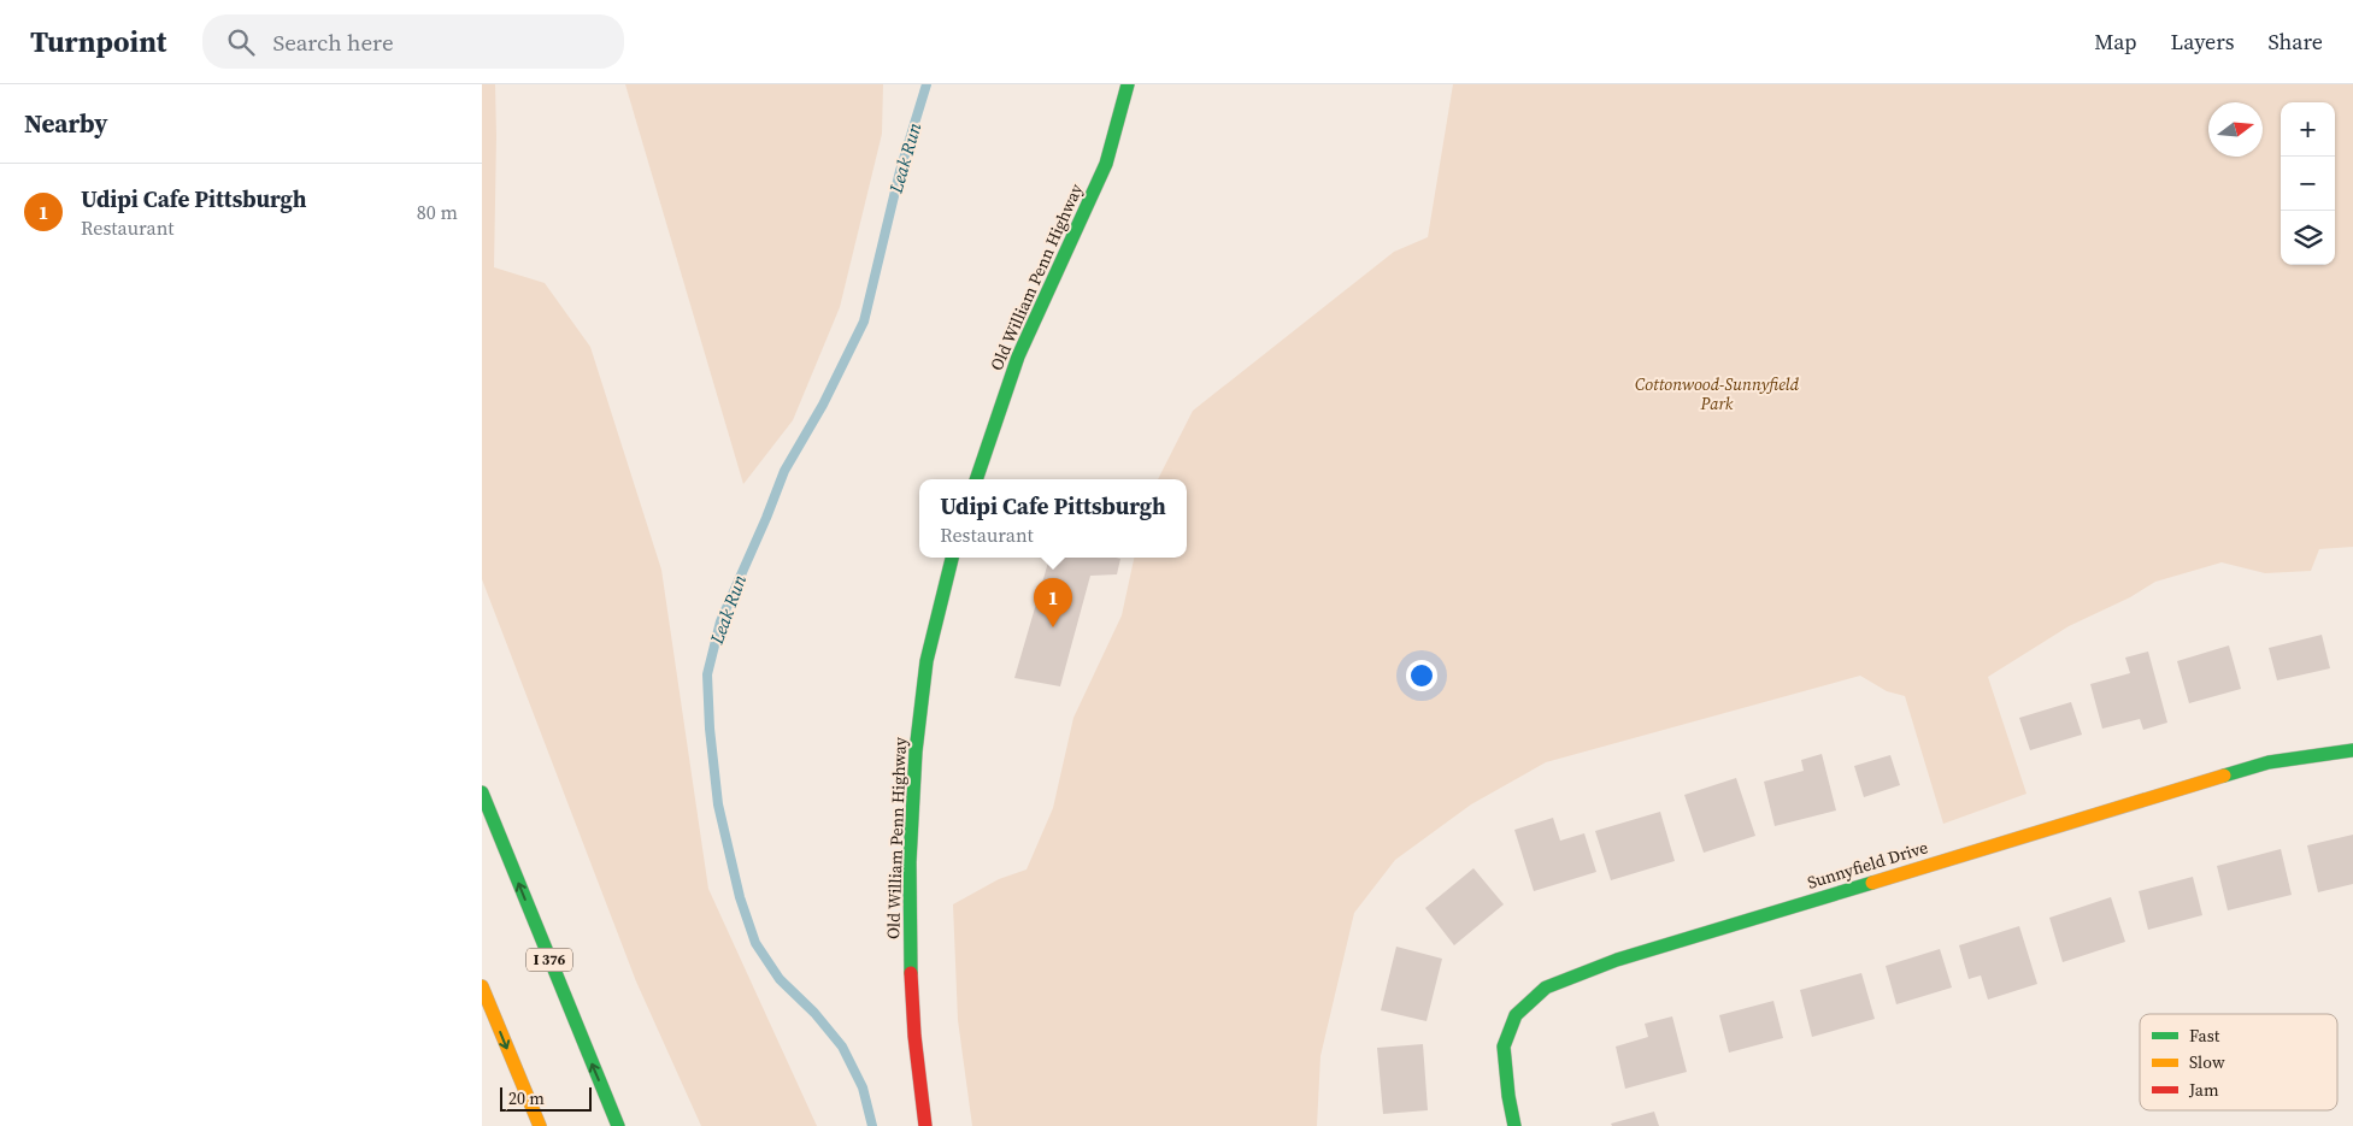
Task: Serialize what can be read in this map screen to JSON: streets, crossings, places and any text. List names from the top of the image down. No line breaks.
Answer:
{"streets":{"main road":["Old William Penn Highway","Sunnyfield Drive","I 376"]},"water":["Leak Run"],"parks":["Cottonwood-Sunnyfield Park"],"legend":["Fast","Slow","Jam"],"scale_bar":"20 m","north":"right","page":{"header":"Turnpoint","search":"Search here","nav":["Map","Layers","Share"],"heading":"Nearby","map_buttons":["+","−"],"list":[{"mark":"1","name":"Udipi Cafe Pittsburgh","note":"Restaurant","value":"80 m"}],"popup":["Udipi Cafe Pittsburgh","Restaurant"],"pins":"1","scale":"20 m"}}
